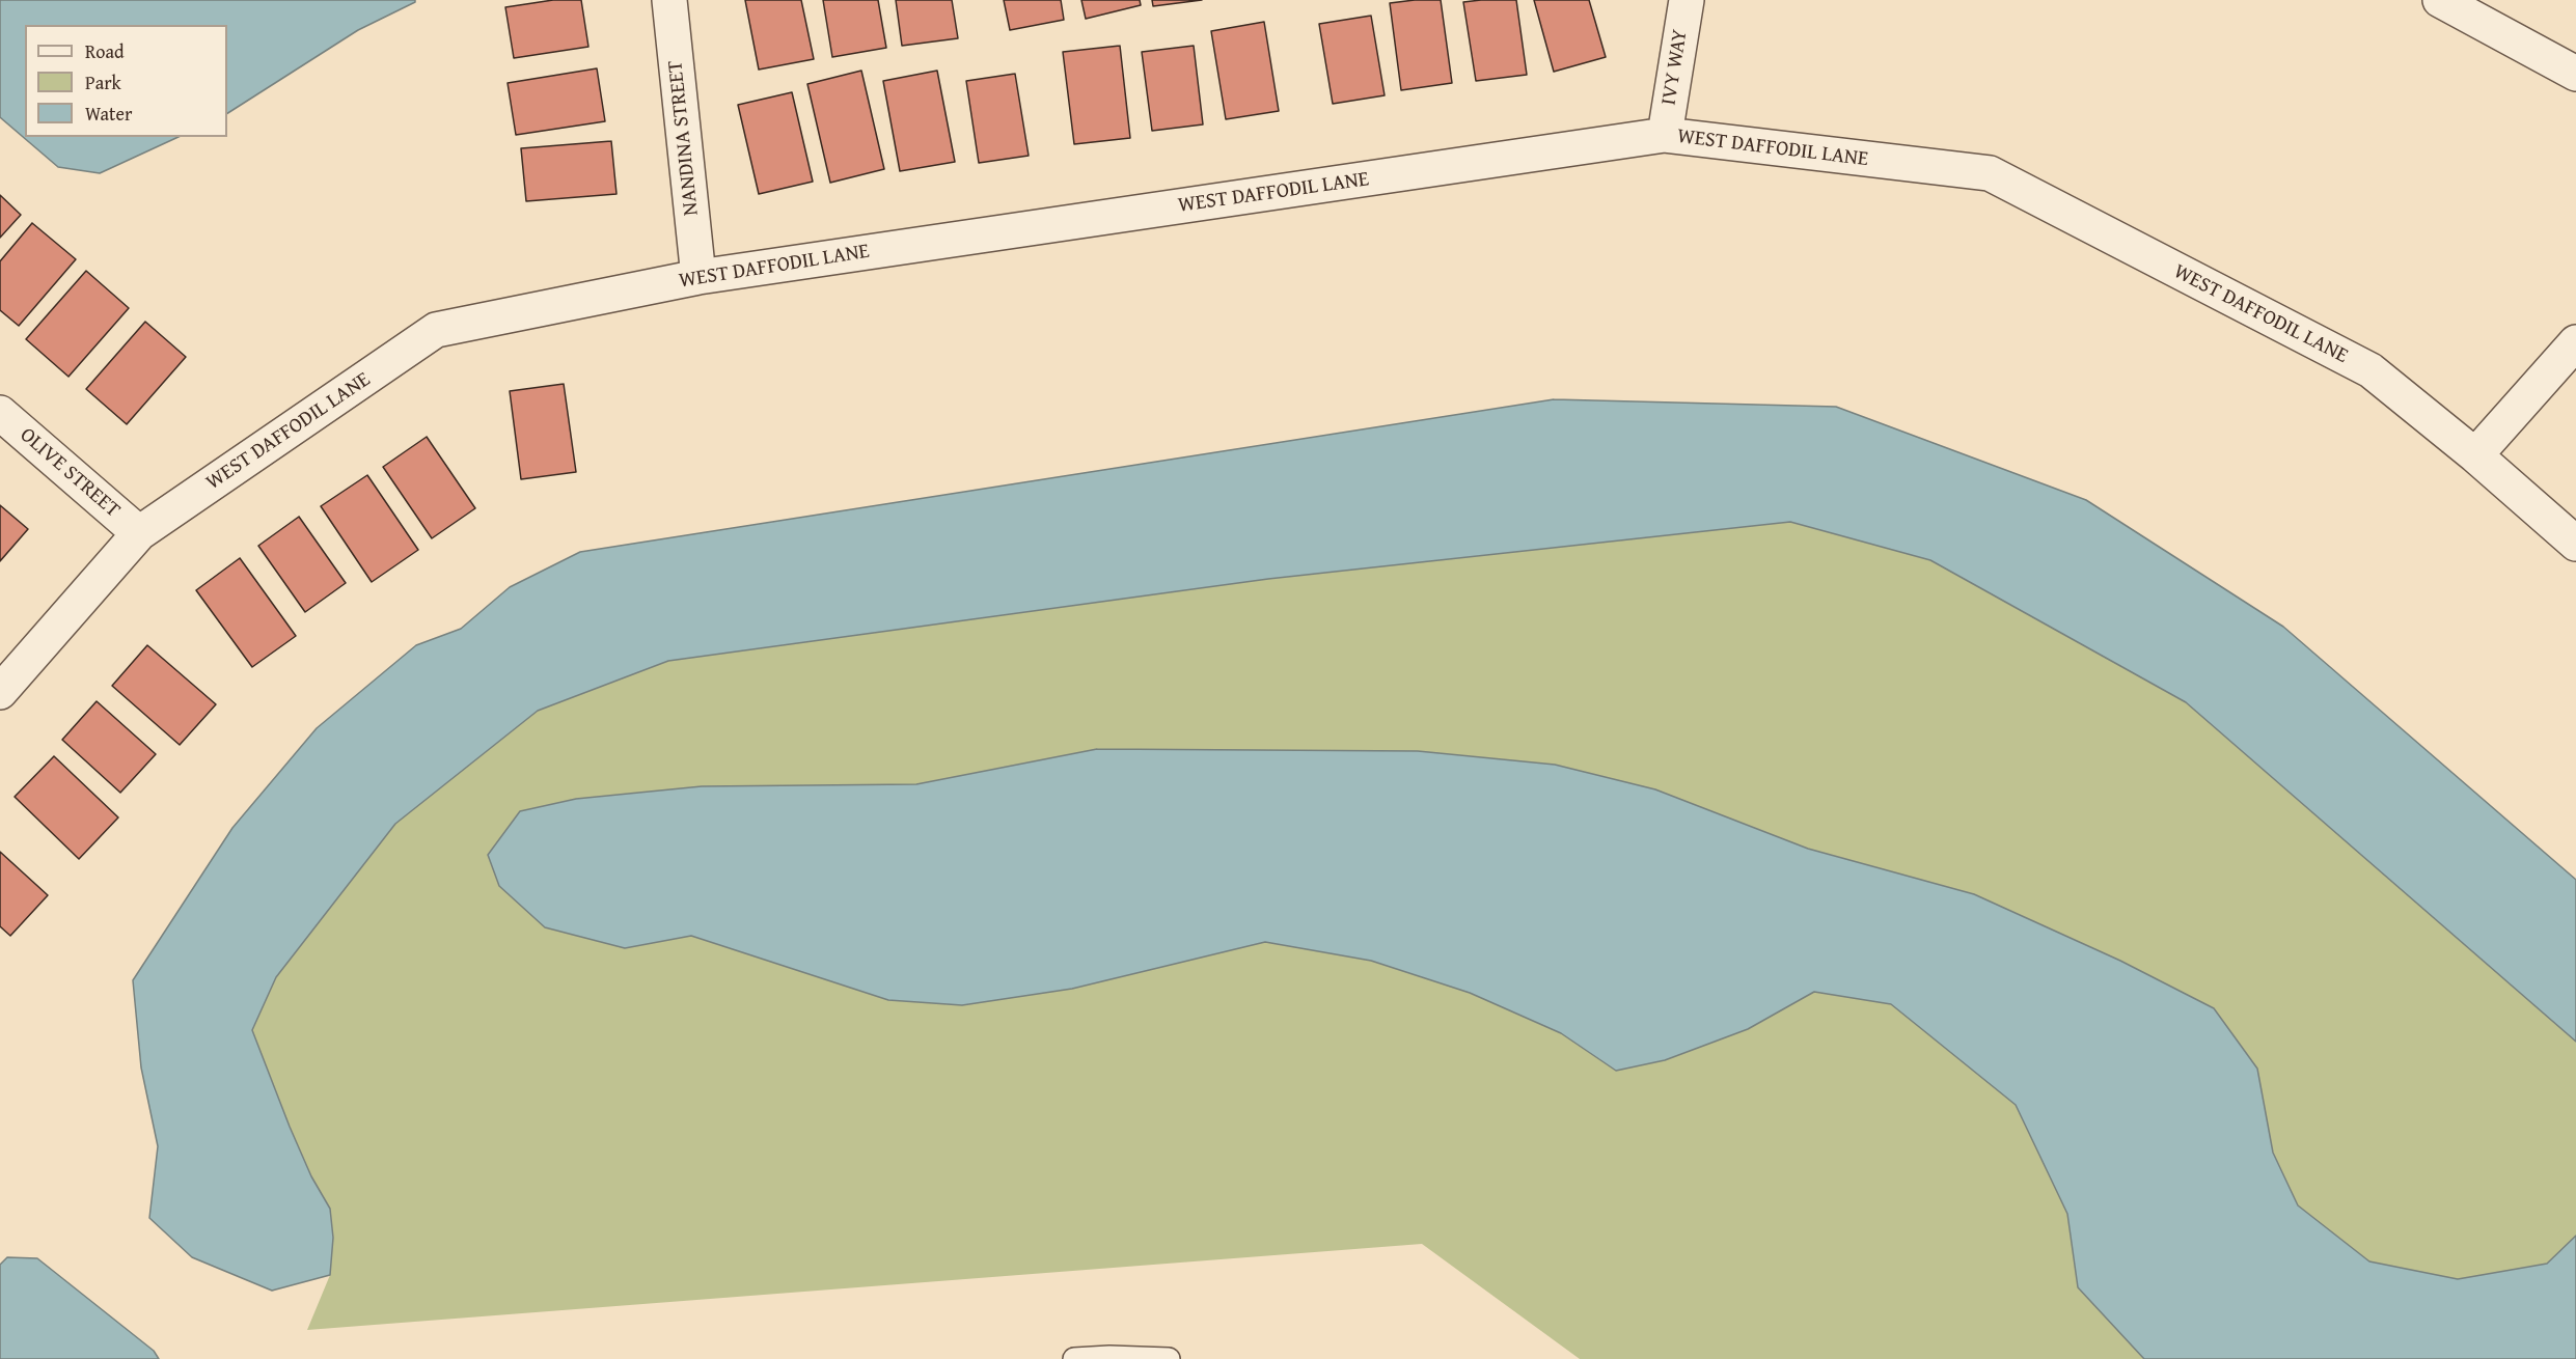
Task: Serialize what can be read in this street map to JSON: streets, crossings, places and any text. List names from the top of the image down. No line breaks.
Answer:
{"streets":{"street":["IVY WAY","NANDINA STREET","WEST DAFFODIL LANE","OLIVE STREET"]},"crossings":[["IVY WAY","WEST DAFFODIL LANE"],["NANDINA STREET","WEST DAFFODIL LANE"],["WEST DAFFODIL LANE","OLIVE STREET"]],"legend":["Road","Park","Water"]}
